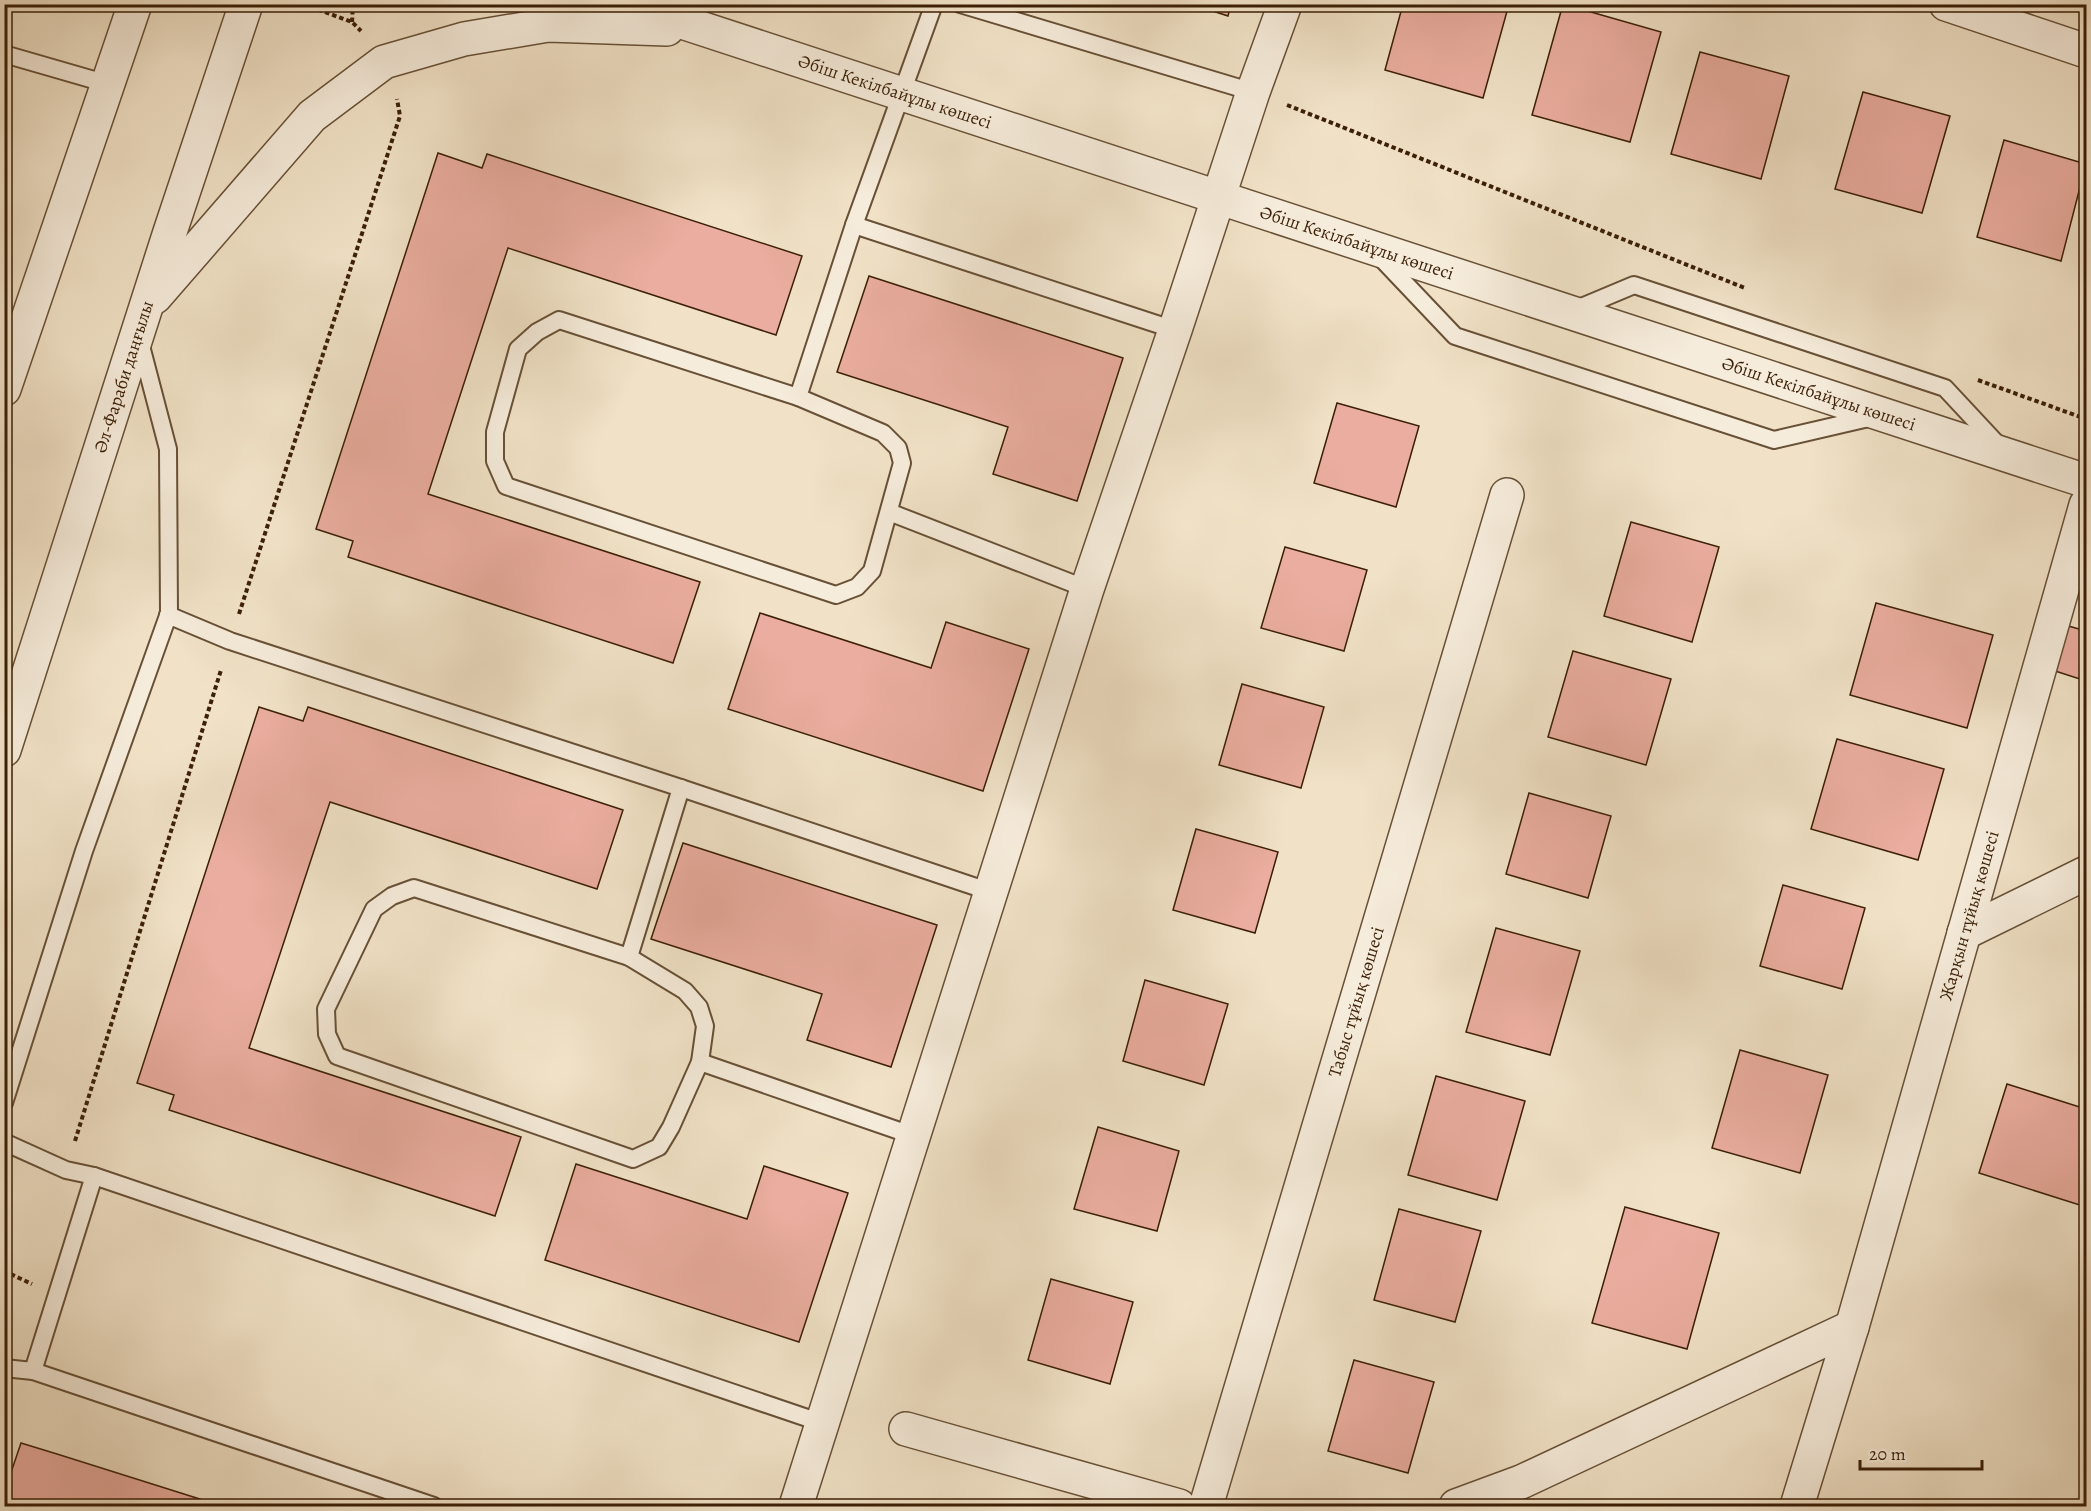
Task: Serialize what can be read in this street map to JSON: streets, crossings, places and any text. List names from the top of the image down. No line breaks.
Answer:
{"streets":{"street":["Әбіш Кекілбайұлы көшесі","Әл-Фараби даңғылы","Жарқын тұйық көшесі","Табыс тұйық көшесі"]},"scale_bar":"20 m"}
